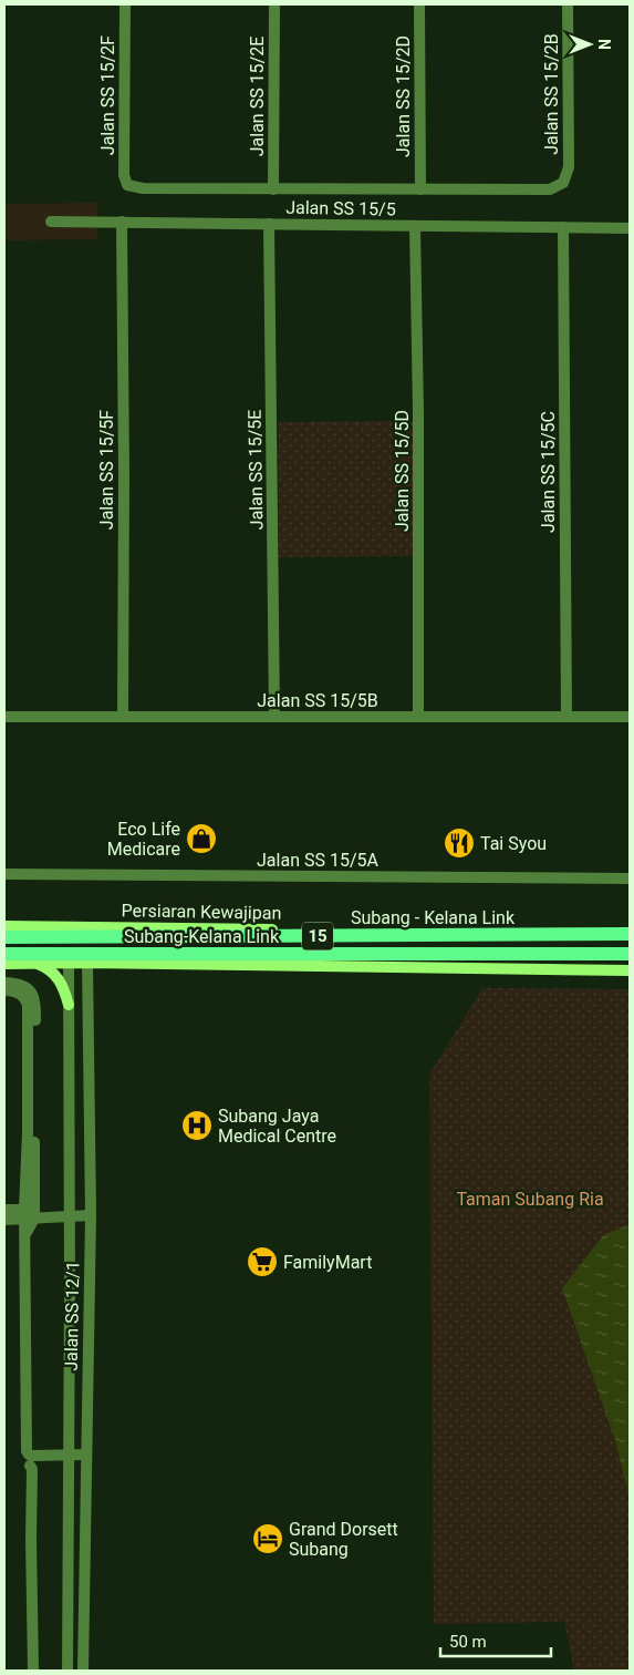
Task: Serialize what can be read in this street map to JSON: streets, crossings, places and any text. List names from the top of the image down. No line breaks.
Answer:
{"streets":{"main road":["Persiaran Kewajipan","Subang - Kelana Link","Subang-Kelana Link","15"],"street":["Jalan SS 15/2B","Jalan SS 15/2F","Jalan SS 15/2E","Jalan SS 15/2D","Jalan SS 15/5","Jalan SS 15/5F","Jalan SS 15/5E","Jalan SS 15/5D","Jalan SS 15/5C","Jalan SS 15/5B","Jalan SS 15/5A","Jalan SS 12/1"]},"crossings":[["Jalan SS 15/2B","Jalan SS 15/2D"],["Jalan SS 15/2F","Jalan SS 15/2E"],["Jalan SS 15/5","Jalan SS 15/5F"],["Jalan SS 15/5","Jalan SS 15/5E"],["Jalan SS 15/5","Jalan SS 15/5D"],["Jalan SS 15/5","Jalan SS 15/5C"],["Jalan SS 15/5F","Jalan SS 15/5B"],["Jalan SS 15/5E","Jalan SS 15/5B"],["Jalan SS 15/5D","Jalan SS 15/5B"],["Jalan SS 15/5C","Jalan SS 15/5B"],["Persiaran Kewajipan","Subang - Kelana Link"]],"parks":["Taman Subang Ria"],"places":{"shop":["Eco Life Medicare"],"restaurant":["Tai Syou"],"hospital":["Subang Jaya Medical Centre"],"supermarket":["FamilyMart"],"hotel":["Grand Dorsett Subang"]},"scale_bar":"50 m","north":"right"}
